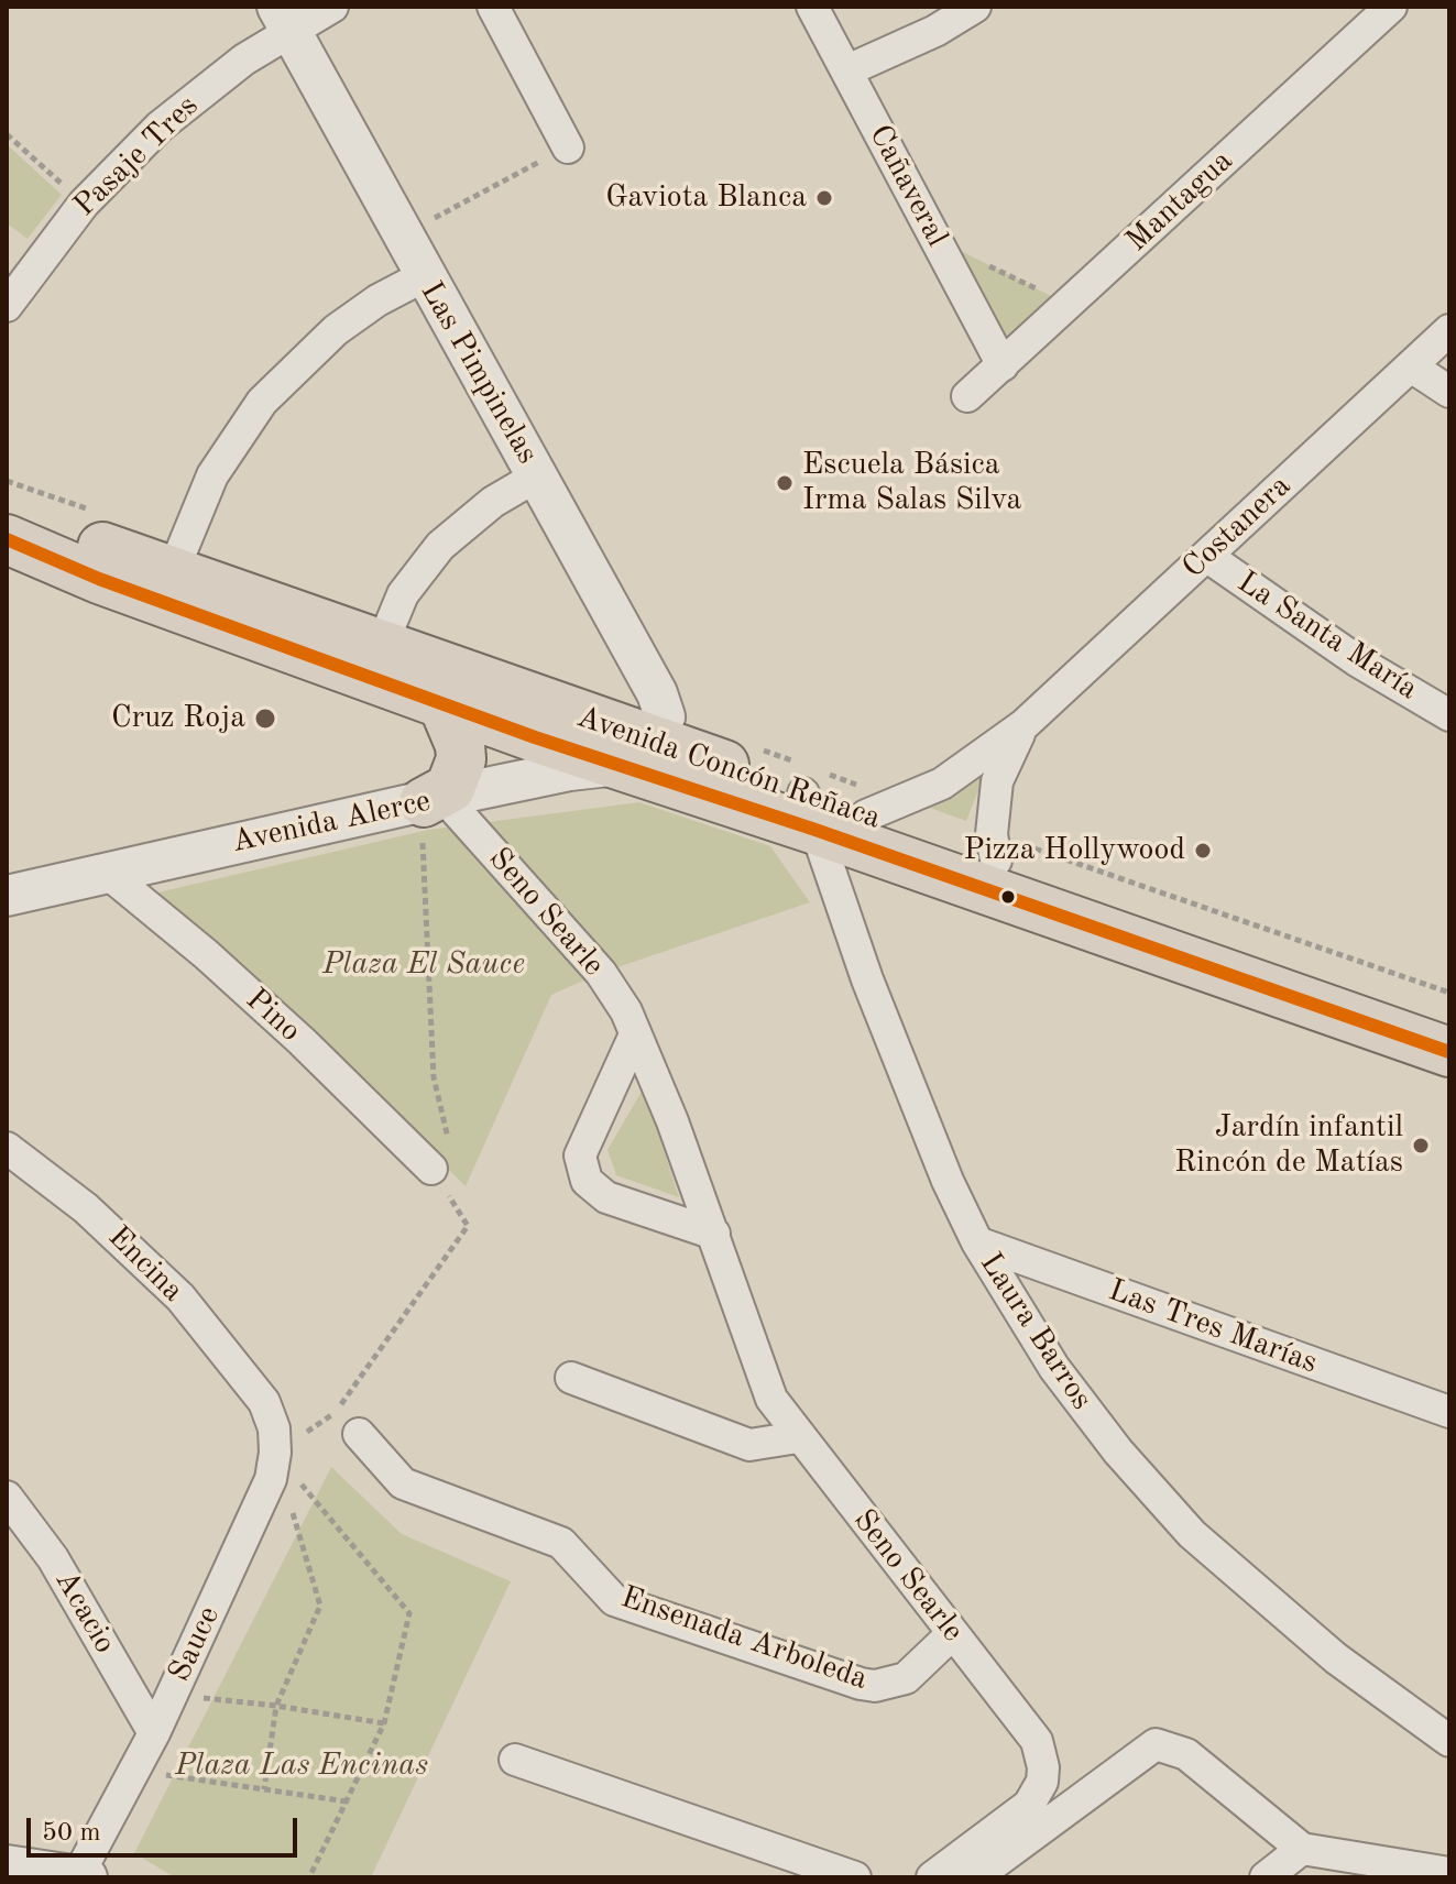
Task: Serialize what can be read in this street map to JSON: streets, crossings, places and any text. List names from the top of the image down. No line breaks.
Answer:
{"streets":{"main road":["Avenida Concón Reñaca"],"street":["Pasaje Tres","Cañaveral","Mantagua","Las Pimpinelas","Costanera","La Santa María","Avenida Alerce","Seno Searle","Pino","Encina","Las Tres Marías","Laura Barros","Acacio","Ensenada Arboleda","Sauce"]},"crossings":[["Pasaje Tres","Las Pimpinelas"],["Cañaveral","Mantagua"],["Las Pimpinelas","Avenida Concón Reñaca"],["Las Pimpinelas","Avenida Alerce"],["Costanera","La Santa María"],["Costanera","Avenida Concón Reñaca"],["Avenida Concón Reñaca","Avenida Alerce"],["Avenida Concón Reñaca","Laura Barros"],["Avenida Alerce","Seno Searle"],["Avenida Alerce","Pino"],["Seno Searle","Ensenada Arboleda"],["Encina","Sauce"],["Las Tres Marías","Laura Barros"],["Acacio","Sauce"]],"parks":["Plaza El Sauce","Plaza Las Encinas"],"places":["Gaviota Blanca","Escuela Básica Irma Salas Silva","Cruz Roja","Pizza Hollywood","Jardín infantil Rincón de Matías"],"scale_bar":"50 m"}
